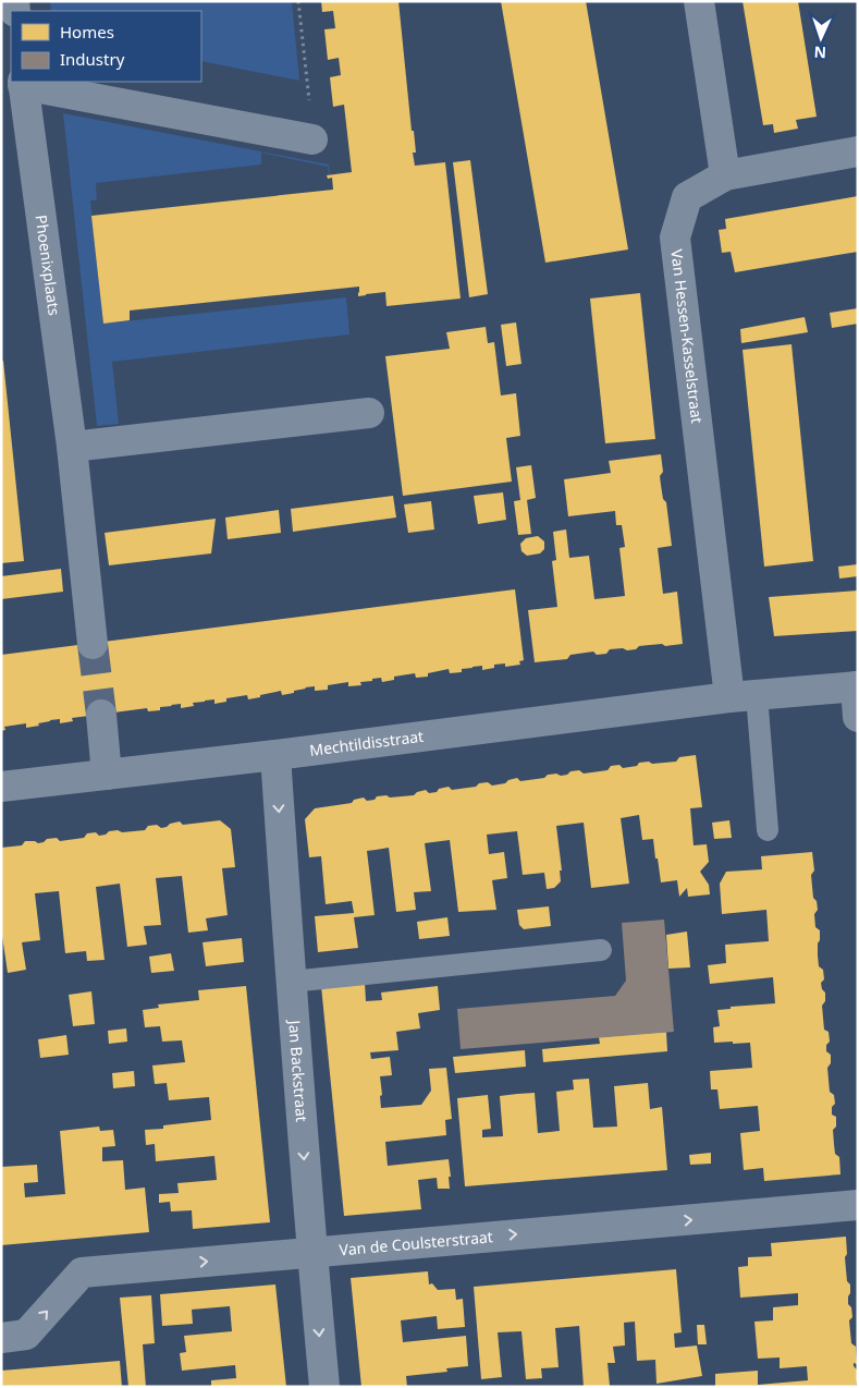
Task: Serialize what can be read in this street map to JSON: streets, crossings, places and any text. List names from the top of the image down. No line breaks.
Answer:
{"streets":{"street":["Phoenixplaats","Van Hessen-Kasselstraat","Mechtildisstraat","Jan Backstraat","Van de Coulsterstraat"]},"crossings":[["Van Hessen-Kasselstraat","Mechtildisstraat"],["Mechtildisstraat","Jan Backstraat"],["Jan Backstraat","Van de Coulsterstraat"]],"one_way":["Jan Backstraat","Van de Coulsterstraat"],"legend":["Homes","Industry"],"north":"bottom"}
